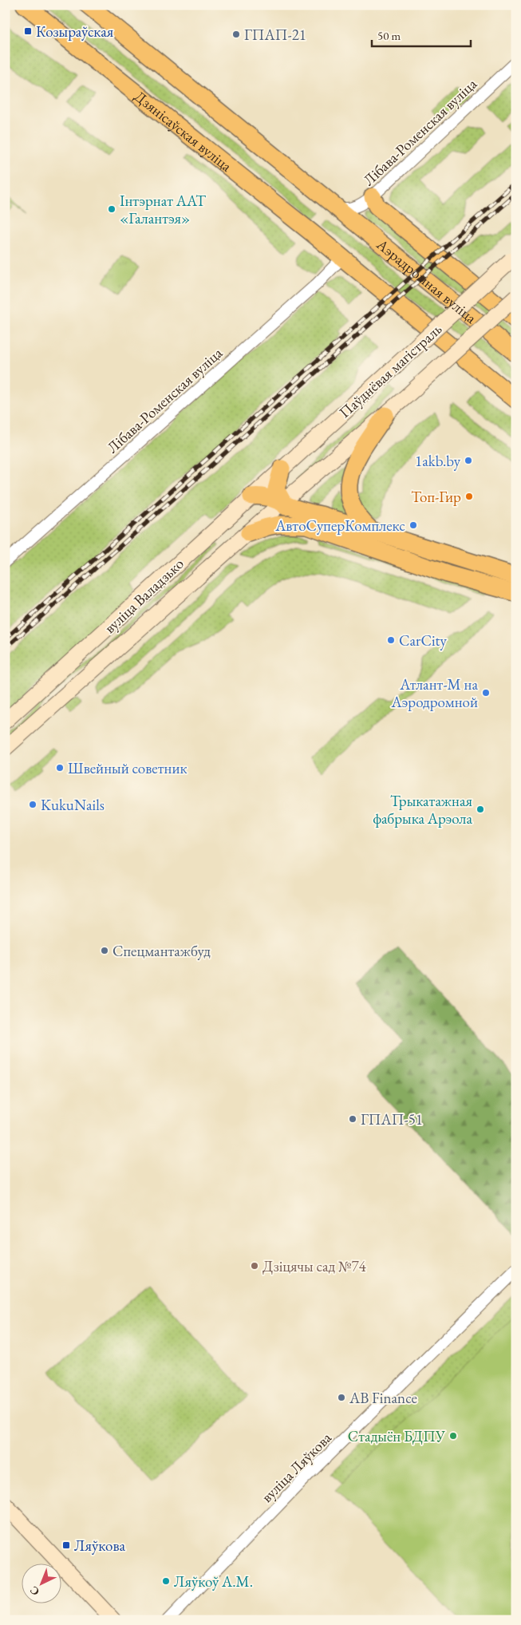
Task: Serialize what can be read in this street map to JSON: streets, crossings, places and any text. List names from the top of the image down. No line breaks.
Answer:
{"streets":{"main road":["Дзянісаўская вуліца","Аэрадромная вуліца","Паўднёвая магістраль","вуліца Валадзько"],"street":["Лібава-Роменская вуліца","вуліца Ляўкова"]},"crossings":[["Дзянісаўская вуліца","Лібава-Роменская вуліца"],["Лібава-Роменская вуліца","Аэрадромная вуліца"],["Паўднёвая магістраль","вуліца Валадзько"]],"places":{"transit":["Козыраўская","Ляўкова"],"other":["ГПАП-21","Інтэрнат ААТ «Галантэя»","1akb.by","Топ-Гир","АвтоСуперКомплекс","CarCity","Атлант-М на Аэродромной","Швейный советник","KukuNails","Трыкатажная фабрыка Арэола","Спецмантажбуд","ГПАП-51","Дзіцячы сад №74","AB Finance","Стадыён БДПУ","Ляўкоў А.М."]},"scale_bar":"50 m","north":"bottom left"}
